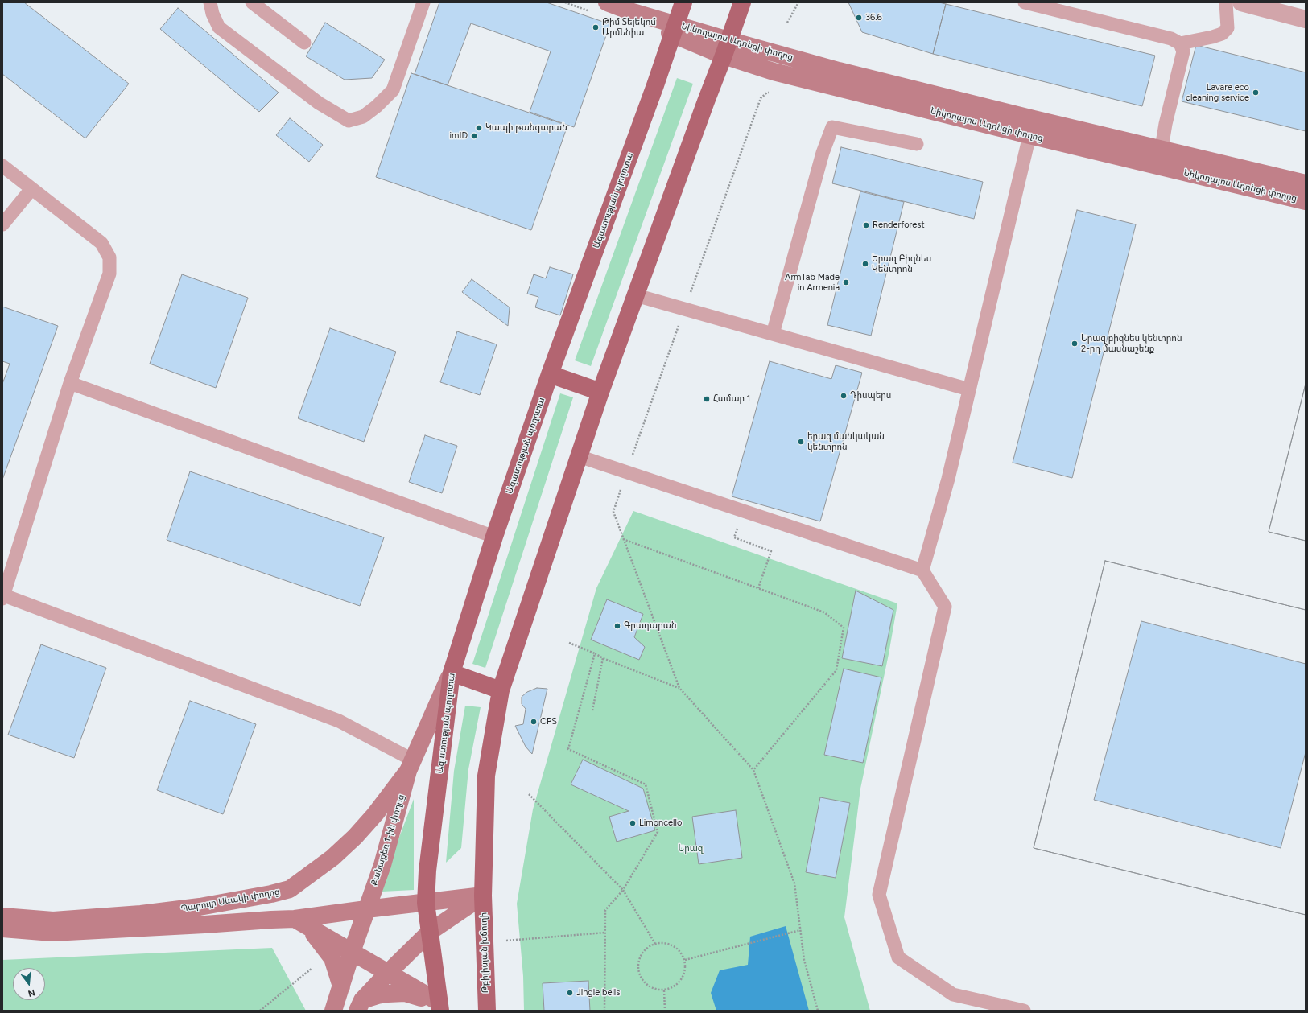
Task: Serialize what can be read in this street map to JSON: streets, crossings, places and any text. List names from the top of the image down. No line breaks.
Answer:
{"streets":{"main road":["Ազատության պողոտա","Թբիլիսյան խճուղի"],"street":["Նիկողայոս Ադոնցի փողոց","Քանաքեռ 1-ին փողոց","Պարույր Սևակի փողոց"]},"crossings":[["Նիկողայոս Ադոնցի փողոց","Ազատության պողոտա"],["Ազատության պողոտա","Քանաքեռ 1-ին փողոց"],["Ազատության պողոտա","Պարույր Սևակի փողոց"],["Քանաքեռ 1-ին փողոց","Պարույր Սևակի փողոց"],["Պարույր Սևակի փողոց","Թբիլիսյան խճուղի"]],"parks":["Երազ"],"places":["36.6","Թիմ Տելեկոմ Արմենիա","Lavare eco cleaning service","Կապի թանգարան","imID","Renderforest","Երազ Բիզնես Կենտրոն","ArmTab Made in Armenia","Երազ բիզնես կենտրոն 2-րդ մասնաշենք","Դիսպերս","Համար 1","երազ մանկական կենտրոն","Գրադարան","CPS","Limoncello","Jingle bells"],"north":"bottom"}
